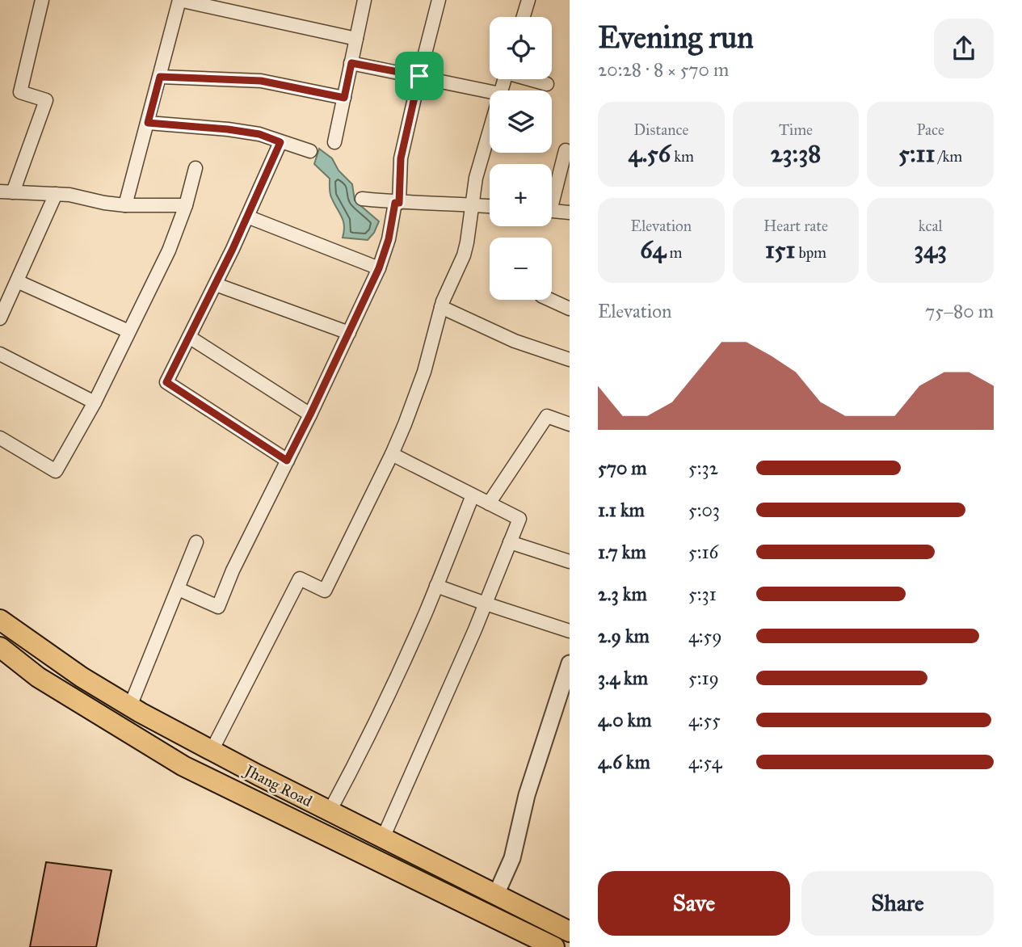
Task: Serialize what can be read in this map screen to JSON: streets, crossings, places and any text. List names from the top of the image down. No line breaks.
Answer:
{"streets":{"main road":["Jhang Road"]},"page":{"heading":["Evening run","20:28 · 8 × 570 m"],"map_buttons":["+","−"],"stats":[["Distance","4.56 km"],["Time","23:38"],["Pace","5:11 /km"],["Elevation","64 m"],["Heart rate","151 bpm"],["kcal","343"]],"chart":["Elevation","75–80 m"],"list":[{"name":"570 m","note":"5:32"},{"name":"1.1 km","note":"5:03"},{"name":"1.7 km","note":"5:16"},{"name":"2.3 km","note":"5:31"},{"name":"2.9 km","note":"4:59"},{"name":"3.4 km","note":"5:19"},{"name":"4.0 km","note":"4:55"},{"name":"4.6 km","note":"4:54"}],"buttons":["Save","Share"]}}
